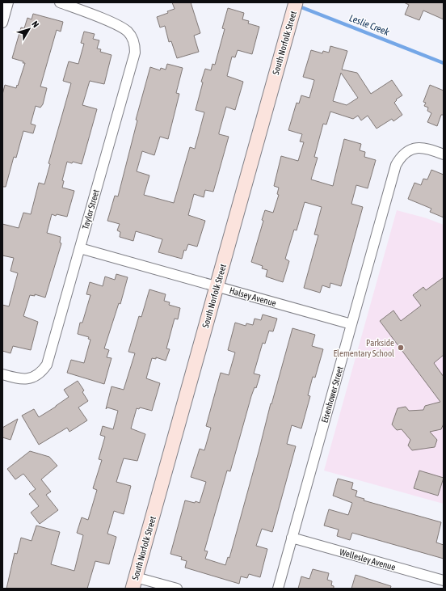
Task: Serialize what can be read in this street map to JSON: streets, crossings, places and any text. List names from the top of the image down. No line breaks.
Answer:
{"streets":{"main road":["South Norfolk Street"],"street":["Taylor Street","Halsey Avenue","Eisenhower Street","Wellesley Avenue"]},"crossings":[["South Norfolk Street","Halsey Avenue"],["Taylor Street","Halsey Avenue"],["Halsey Avenue","Eisenhower Street"],["Eisenhower Street","Wellesley Avenue"]],"water":["Leslie Creek"],"places":["Parkside Elementary School"],"north":"top right"}
